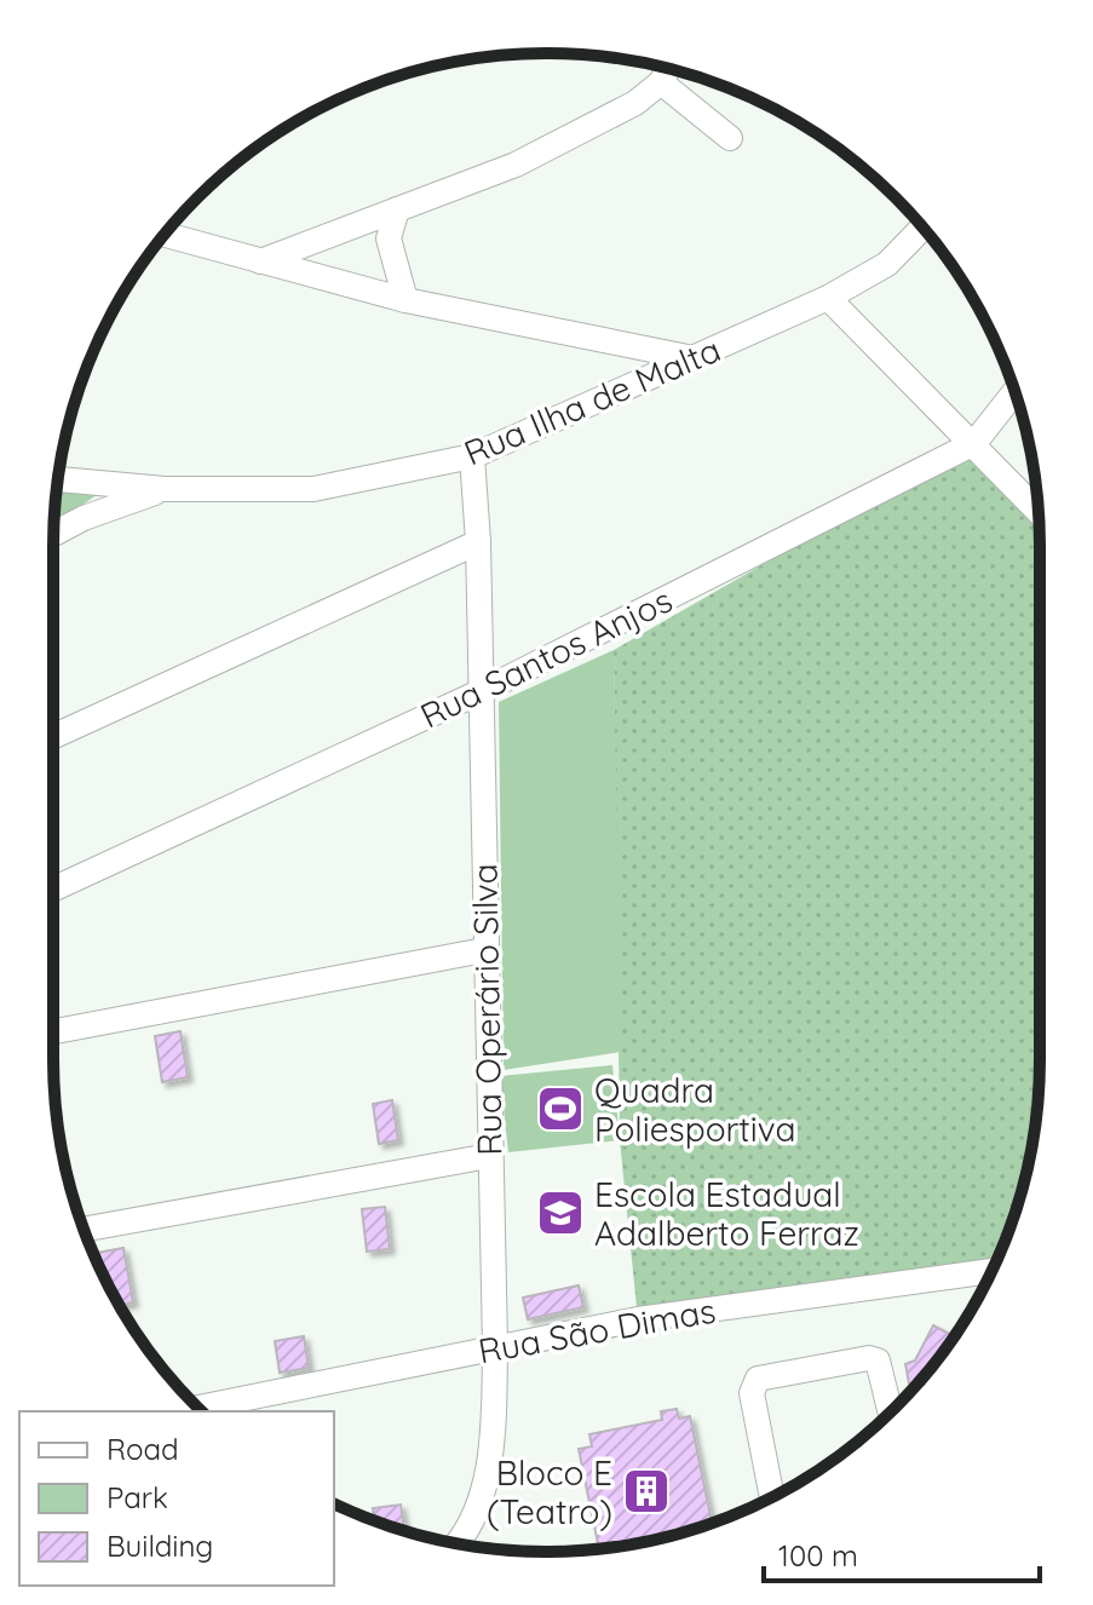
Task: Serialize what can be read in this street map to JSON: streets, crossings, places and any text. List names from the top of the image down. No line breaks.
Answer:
{"streets":{"street":["Rua Ilha de Malta","Rua Santos Anjos","Rua Operário Silva","Rua São Dimas"]},"crossings":[["Rua Ilha de Malta","Rua Operário Silva"],["Rua Santos Anjos","Rua Operário Silva"],["Rua Operário Silva","Rua São Dimas"]],"places":{"sports":["Quadra Poliesportiva"],"school or university":["Escola Estadual Adalberto Ferraz"],"building":["Bloco E (Teatro)"]},"legend":["Road","Park","Building"],"scale_bar":"100 m"}
